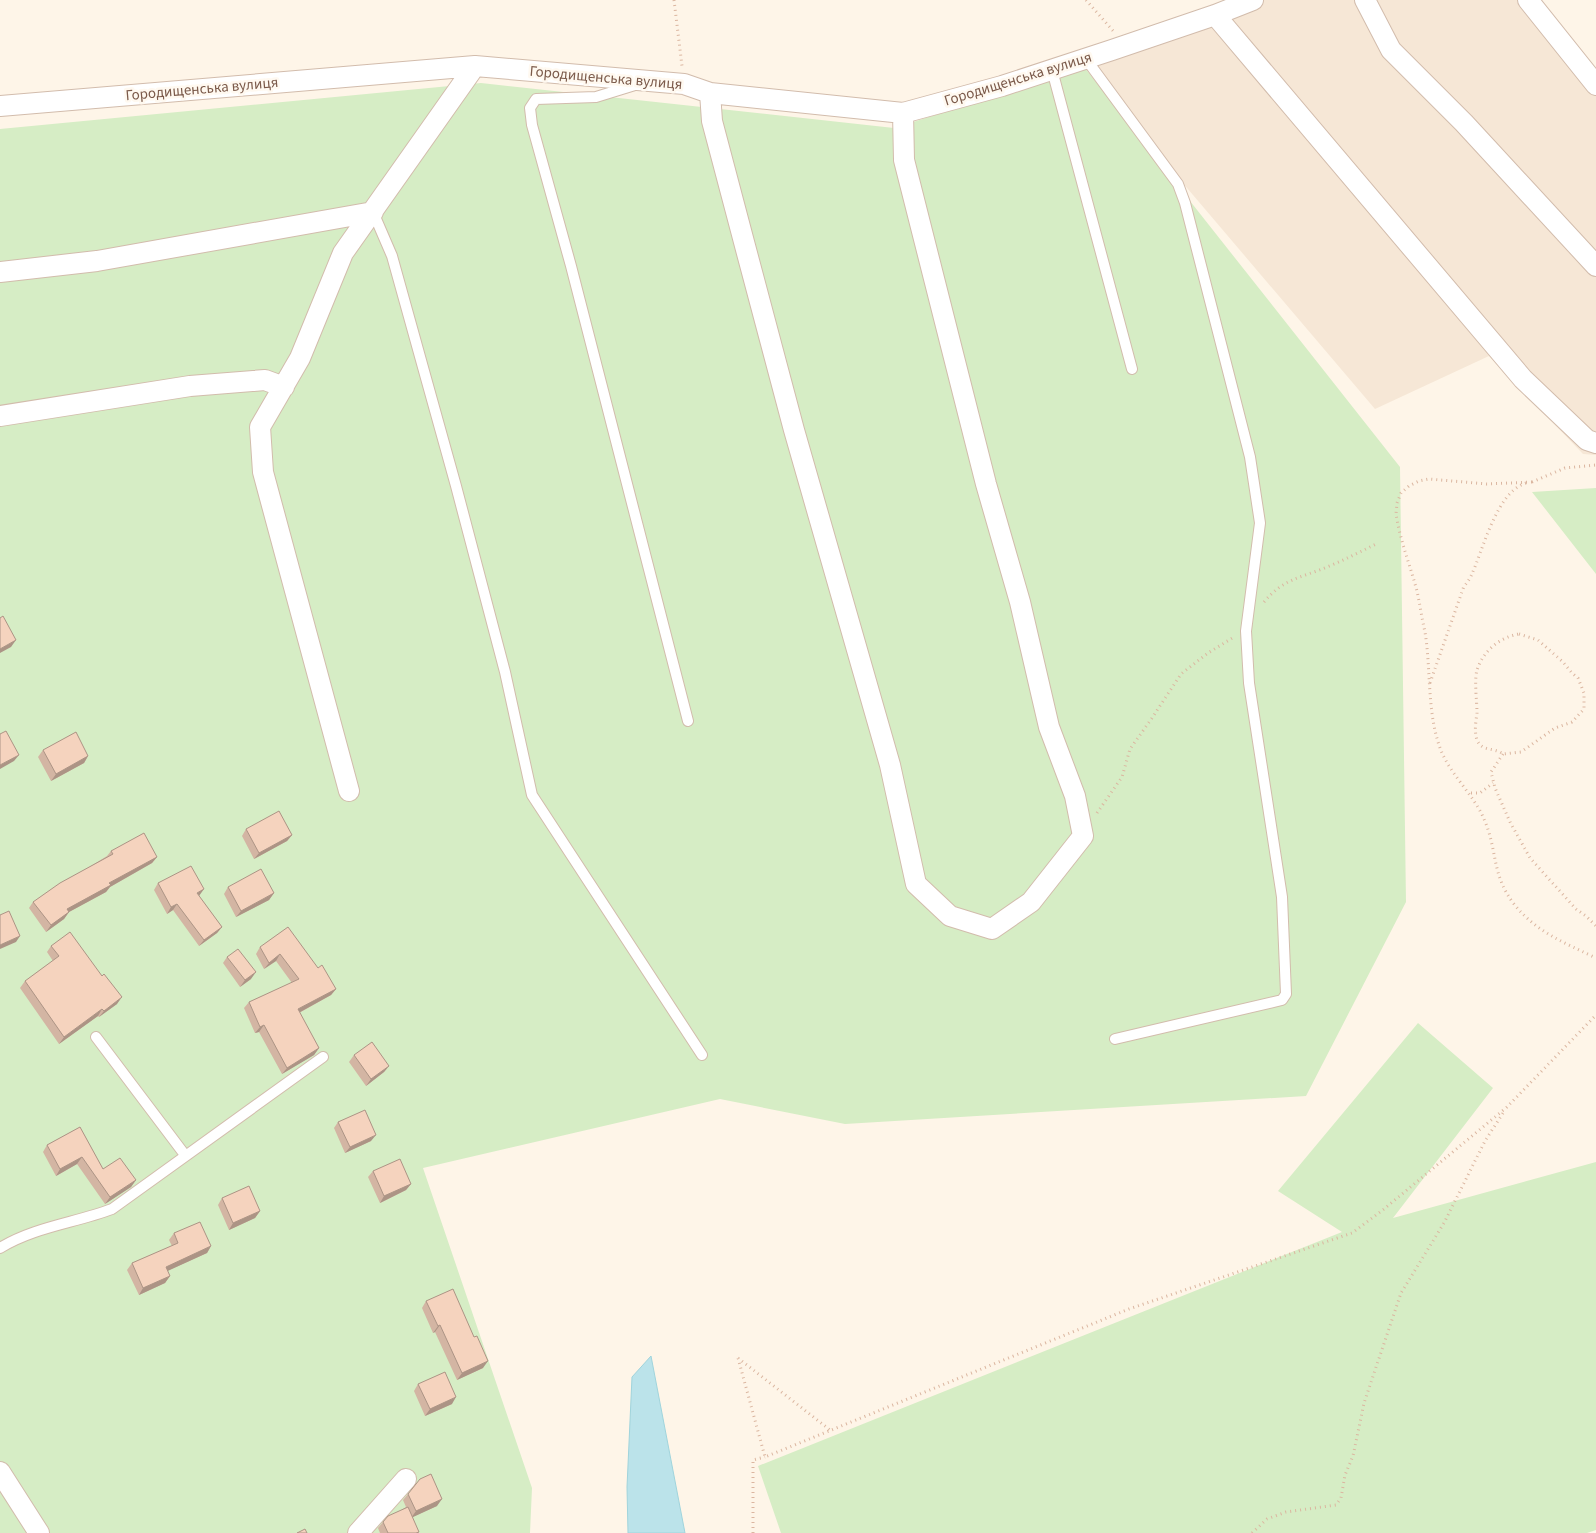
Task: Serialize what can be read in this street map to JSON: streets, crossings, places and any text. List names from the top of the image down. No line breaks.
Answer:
{"streets":{"street":["Городищенська вулиця"]}}
